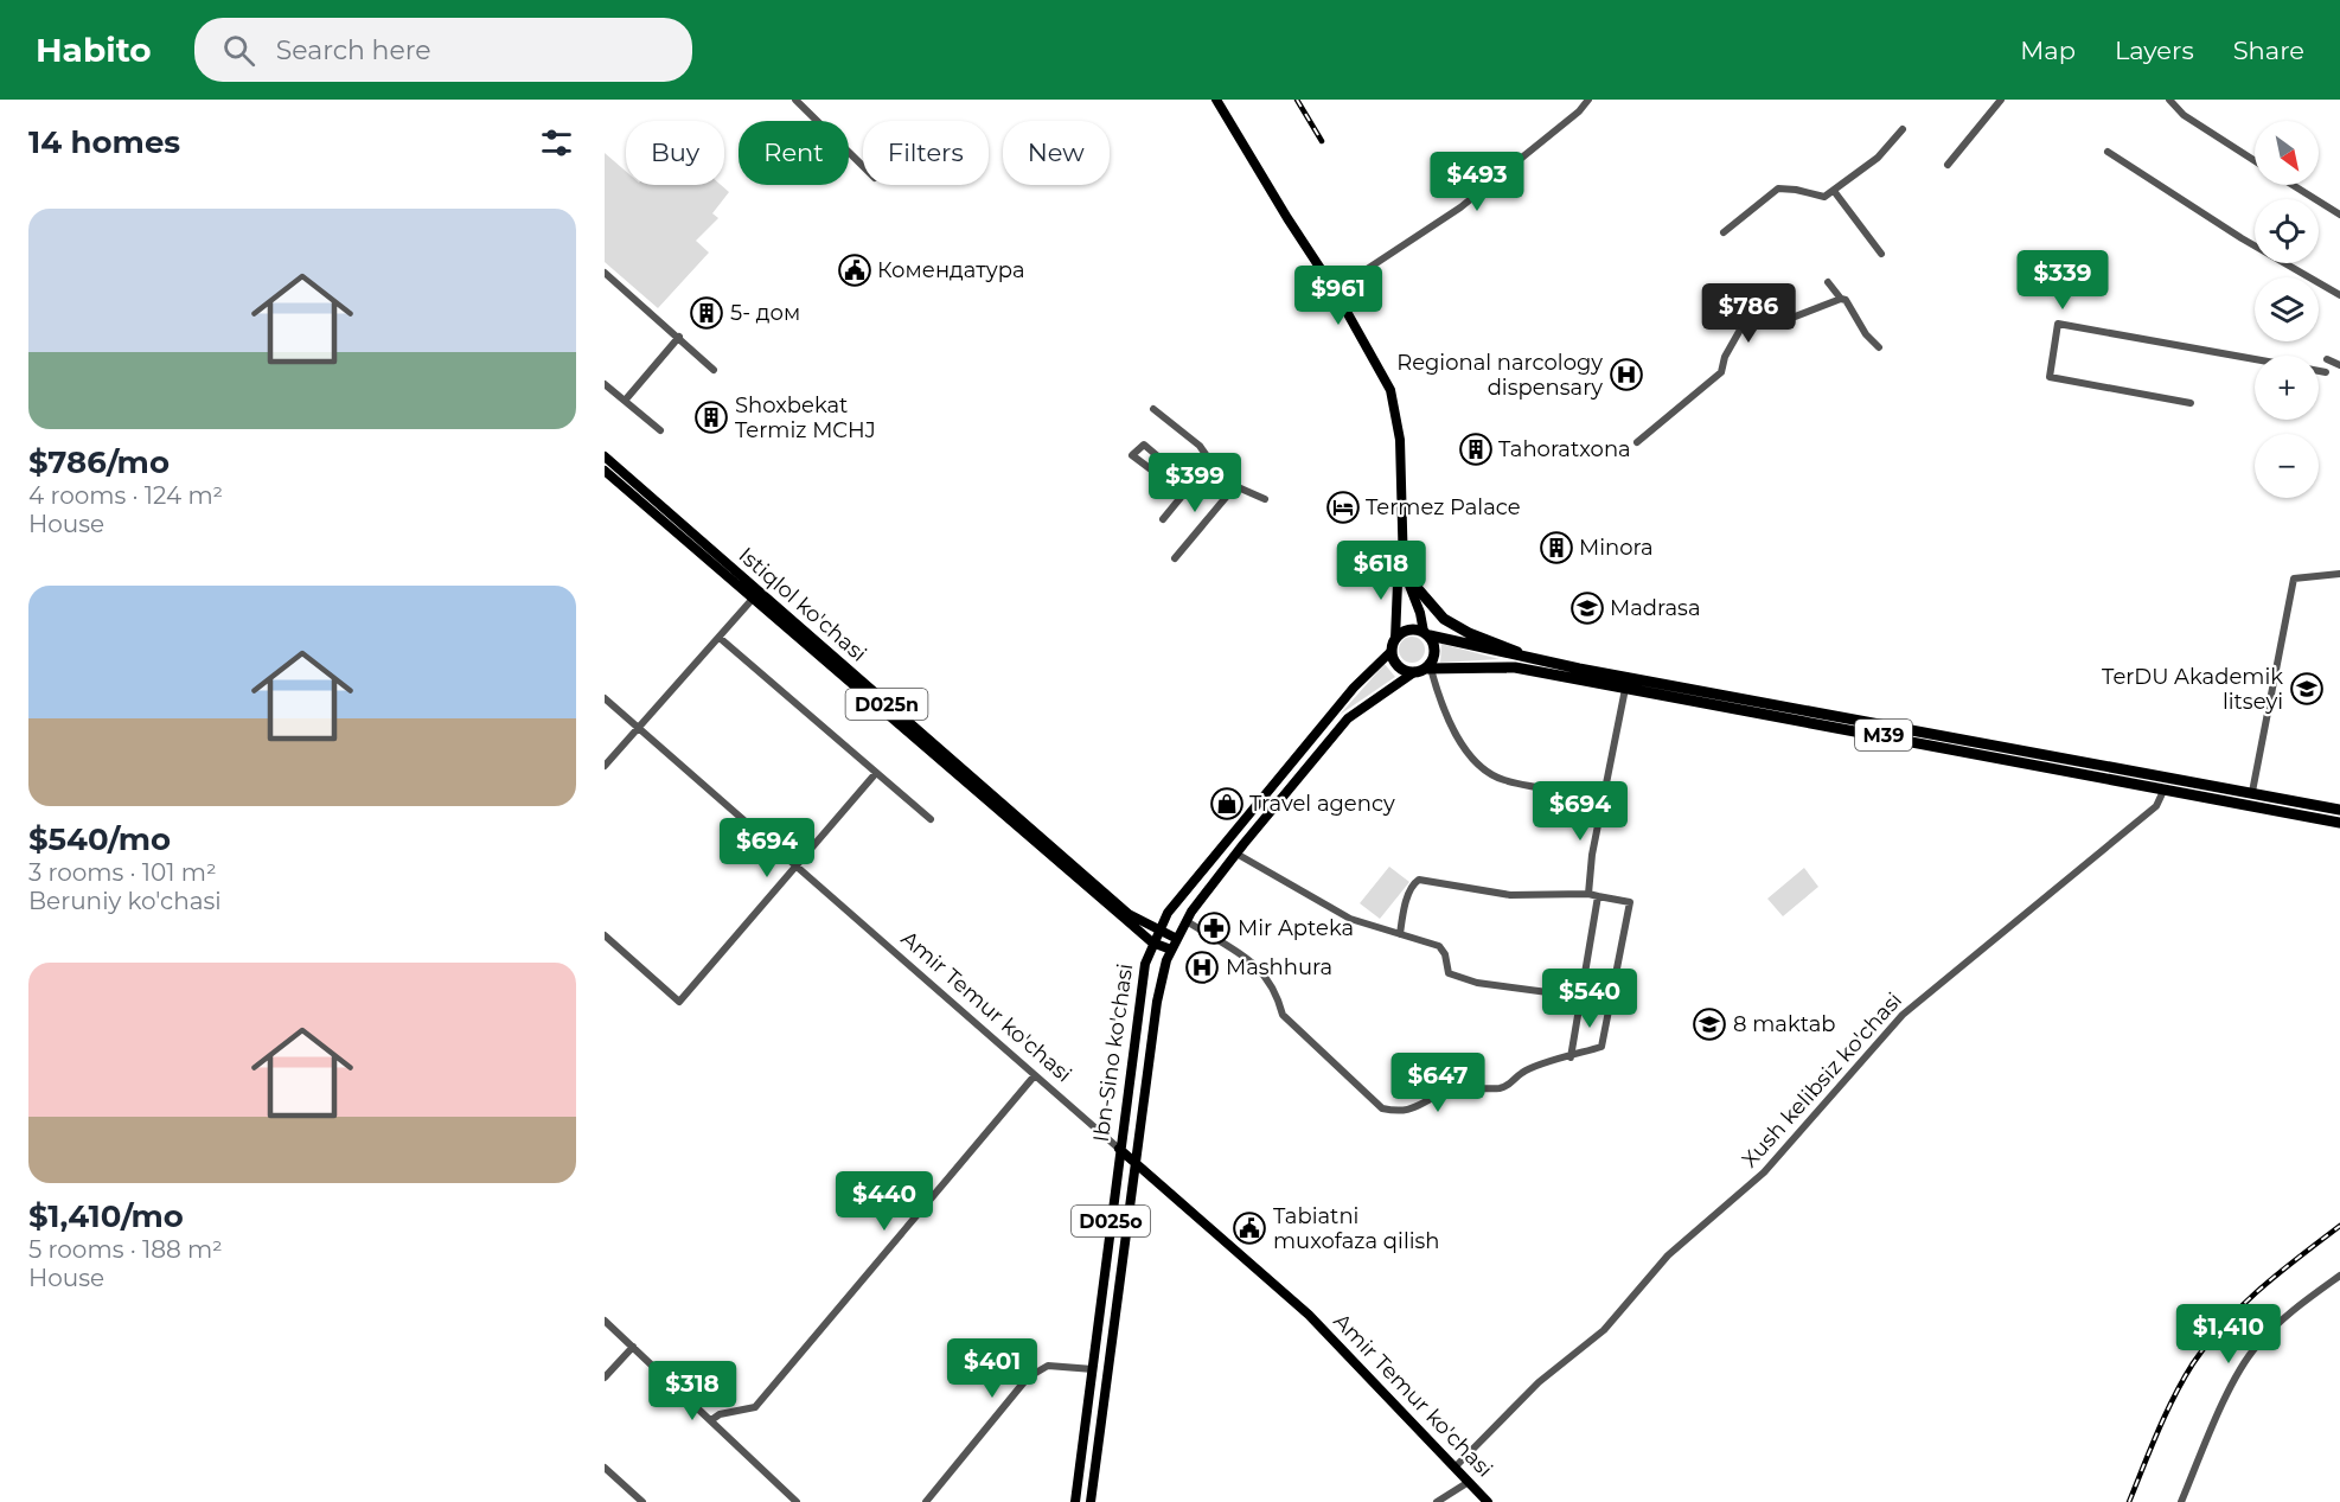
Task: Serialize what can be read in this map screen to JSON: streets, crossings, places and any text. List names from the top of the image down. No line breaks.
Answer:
{"streets":{"highway":["M39"],"main road":["Istiqlol ko'chasi","D025n","Amir Temur ko'chasi","Ibn-Sino ko'chasi","D025o"],"street":["Xush kelibsiz ko'chasi"]},"crossings":[["Istiqlol ko'chasi","Ibn-Sino ko'chasi"],["M39","Ibn-Sino ko'chasi"],["M39","Xush kelibsiz ko'chasi"],["Amir Temur ko'chasi","Ibn-Sino ko'chasi"],["Amir Temur ko'chasi","Xush kelibsiz ko'chasi"]],"places":{"public building":["Комендатура","Tabiatni muxofaza qilish"],"building":["5- дом","Shoxbekat Termiz MCHJ","Tahoratxona","Minora"],"hospital":["Regional narcology dispensary","Mashhura"],"hotel":["Termez Palace"],"school or university":["Madrasa","TerDU Akademik litseyi","8 maktab"],"shop":["Travel agency"],"pharmacy":["Mir Apteka"]},"north":"bottom right","page":{"header":"Habito","search":"Search here","nav":["Map","Layers","Share"],"heading":"14 homes","map_buttons":["+","−"],"chip":["Buy","Rent","Filters","New"],"price":["$493","$339","$961","$786","$399","$618","$694","$694","$540","$647","$440","$1,410","$401","$318"],"list":[{"name":"$786/mo","note":"4 rooms · 124 m² · House"},{"name":"$540/mo","note":"3 rooms · 101 m² · Beruniy ko'chasi"},{"name":"$1,410/mo","note":"5 rooms · 188 m² · House"}]}}
